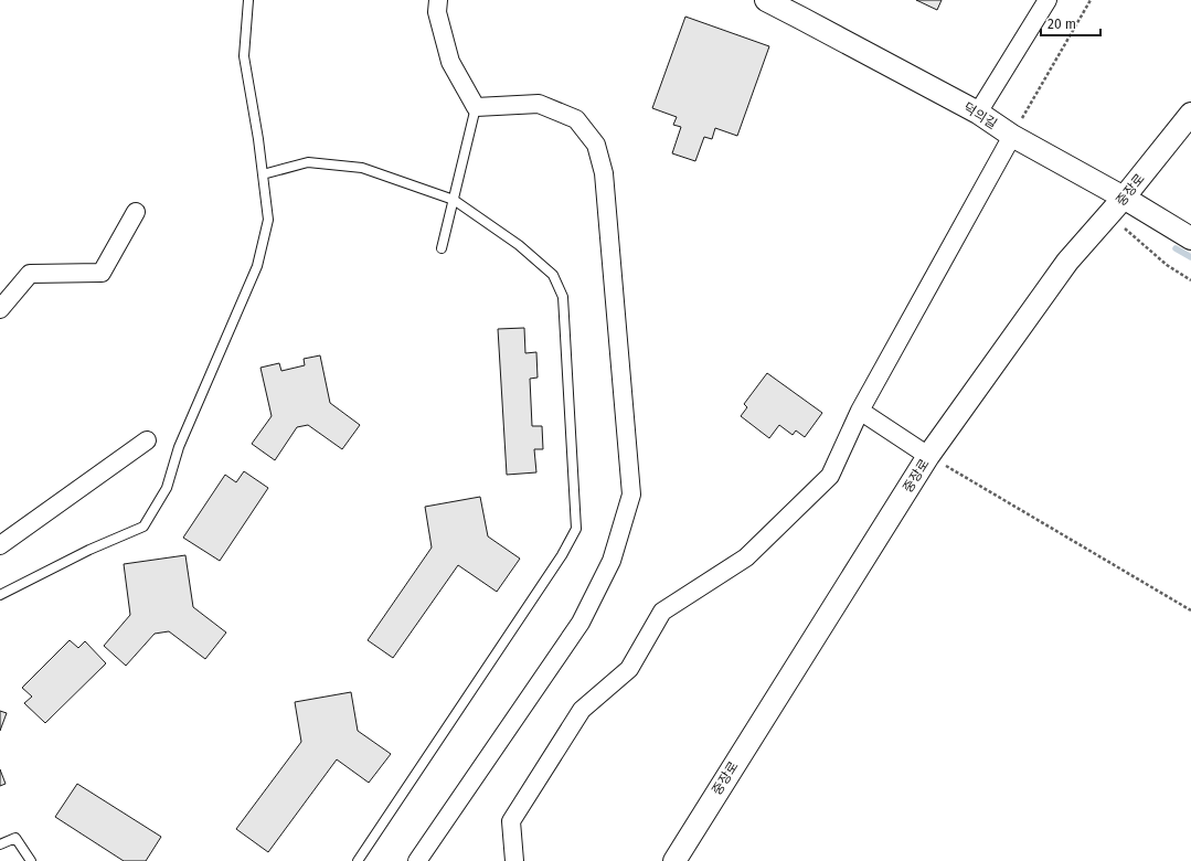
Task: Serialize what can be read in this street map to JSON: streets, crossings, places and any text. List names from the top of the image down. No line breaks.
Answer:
{"streets":{"street":["덕의길","중장로"]},"crossings":[["덕의길","중장로"]],"scale_bar":"20 m"}
